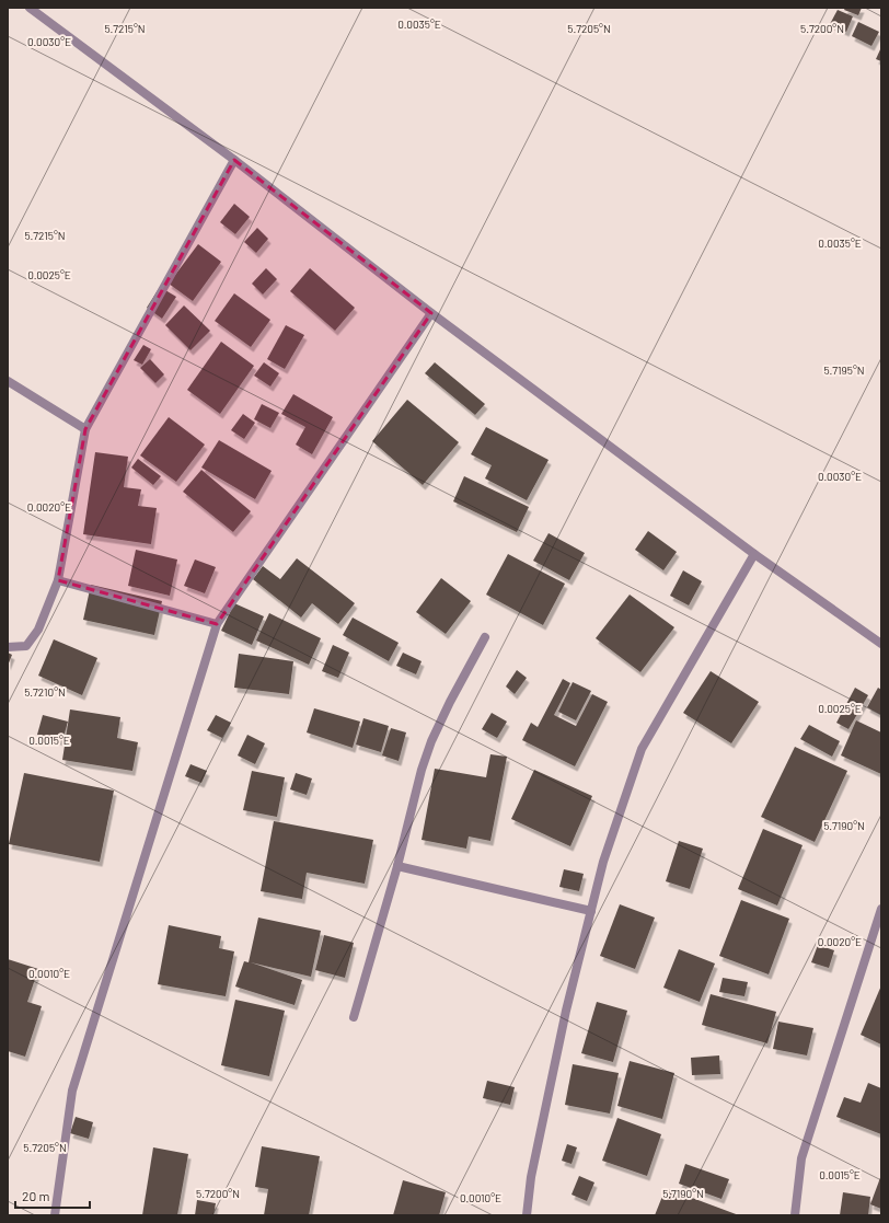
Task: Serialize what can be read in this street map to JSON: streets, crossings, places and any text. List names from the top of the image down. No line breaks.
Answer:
{"scale_bar":"20 m","coordinates":["0.0035°E","5.7215°N","5.7205°N","5.7200°N","0.0030°E","0.0025°E","5.7195°N","0.0020°E","5.7210°N","0.0015°E","5.7190°N","0.0010°E"]}
